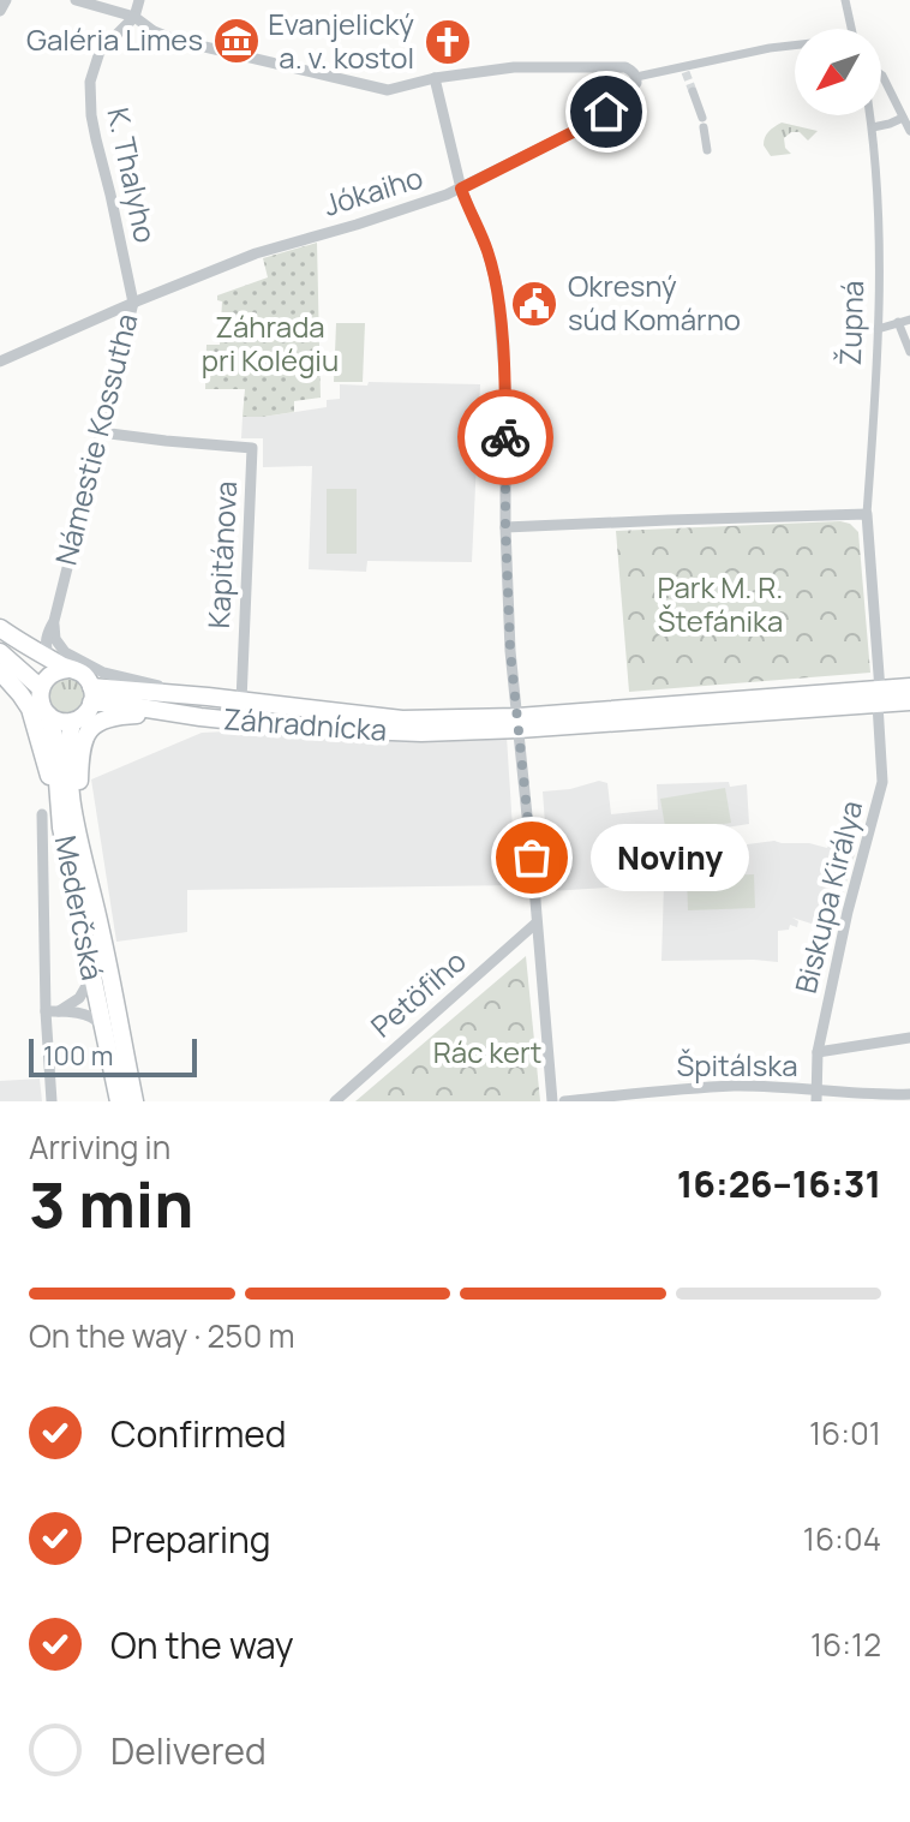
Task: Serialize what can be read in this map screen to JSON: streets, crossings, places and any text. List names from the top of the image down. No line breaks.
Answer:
{"streets":{"main road":["Záhradnícka","Mederčská"],"street":["K. Thalyho","Jókaiho","Župná","Námestie Kossutha","Kapitánova","Biskupa Királya","Petöfiho","Špitálska"]},"crossings":[["K. Thalyho","Jókaiho"],["K. Thalyho","Námestie Kossutha"],["Jókaiho","Námestie Kossutha"],["Župná","Biskupa Királya"],["Námestie Kossutha","Kapitánova"],["Kapitánova","Záhradnícka"],["Záhradnícka","Mederčská"],["Biskupa Királya","Špitálska"]],"parks":["Záhrada pri Kolégiu","Park M. R. Štefánika","Rác kert"],"places":{"museum":["Galéria Limes"],"church":["Evanjelický a. v. kostol"],"public building":["Okresný súd Komárno"],"other":["Noviny"]},"scale_bar":"100 m","north":"bottom left","page":{"bubble":"Noviny","scale":"100 m","heading":["3 min","Arriving in","16:26–16:31"],"bar":"On the way · 250 m","list":[["Confirmed","16:01"],["Preparing","16:04"],["On the way","16:12"],"Delivered"]}}
